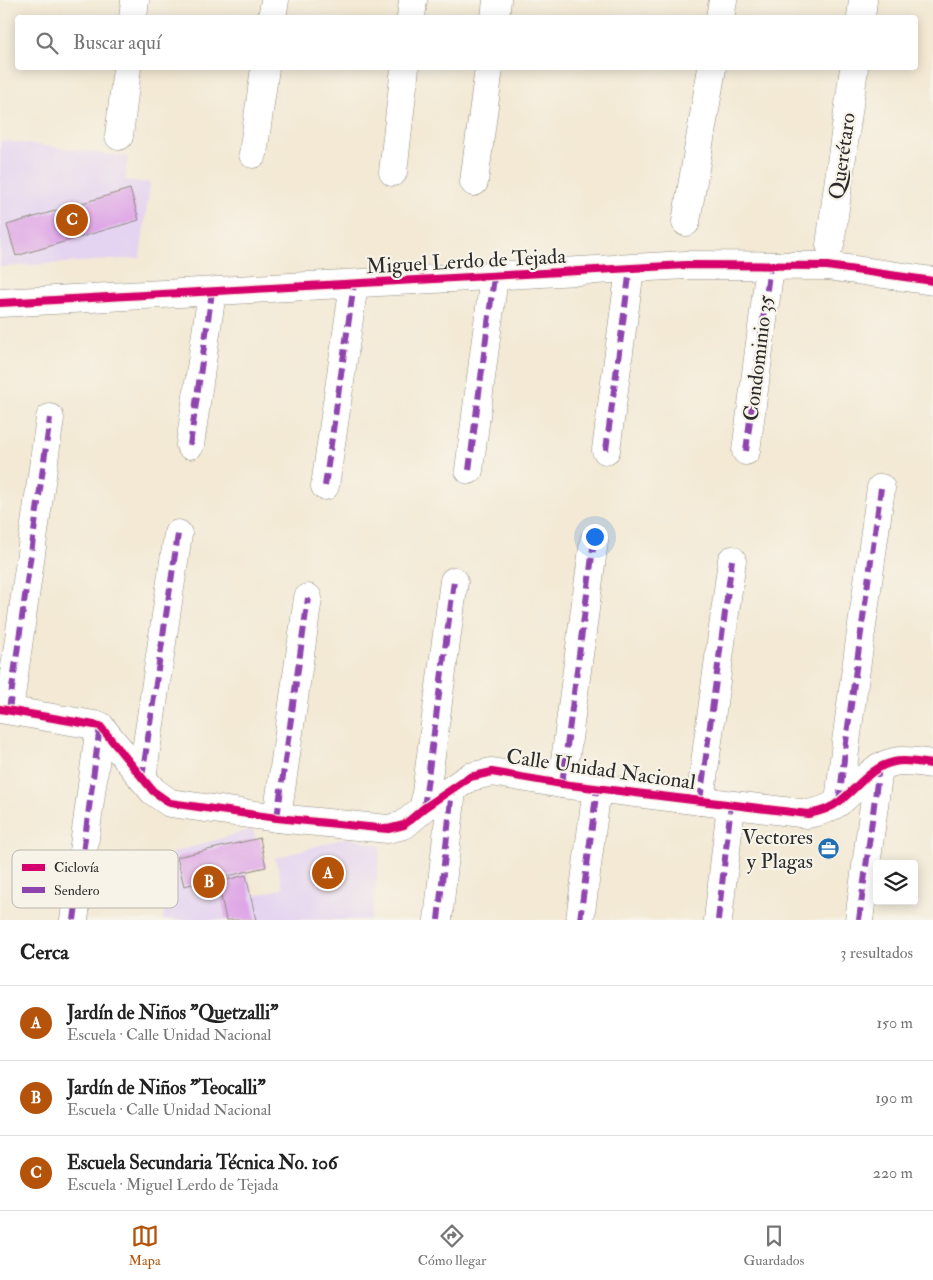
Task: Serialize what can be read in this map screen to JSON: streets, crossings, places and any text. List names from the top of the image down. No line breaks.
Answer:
{"streets":{"street":["Querétaro","Miguel Lerdo de Tejada","Condominio 35","Calle Unidad Nacional"]},"crossings":[["Miguel Lerdo de Tejada","Condominio 35"]],"places":{"office":["Vectores y Plagas"]},"legend":["Ciclovía","Sendero"],"page":{"search":"Buscar aquí","pins":["C","A","B"],"heading":["Cerca","3 resultados"],"list":[{"mark":"A","name":"Jardín de Niños \"Quetzalli\"","note":"Escuela · Calle Unidad Nacional","value":"150 m"},{"mark":"B","name":"Jardín de Niños \"Teocalli\"","note":"Escuela · Calle Unidad Nacional","value":"190 m"},{"mark":"C","name":"Escuela Secundaria Técnica No. 106","note":"Escuela · Miguel Lerdo de Tejada","value":"220 m"}],"nav":["Mapa","Cómo llegar","Guardados"]}}
